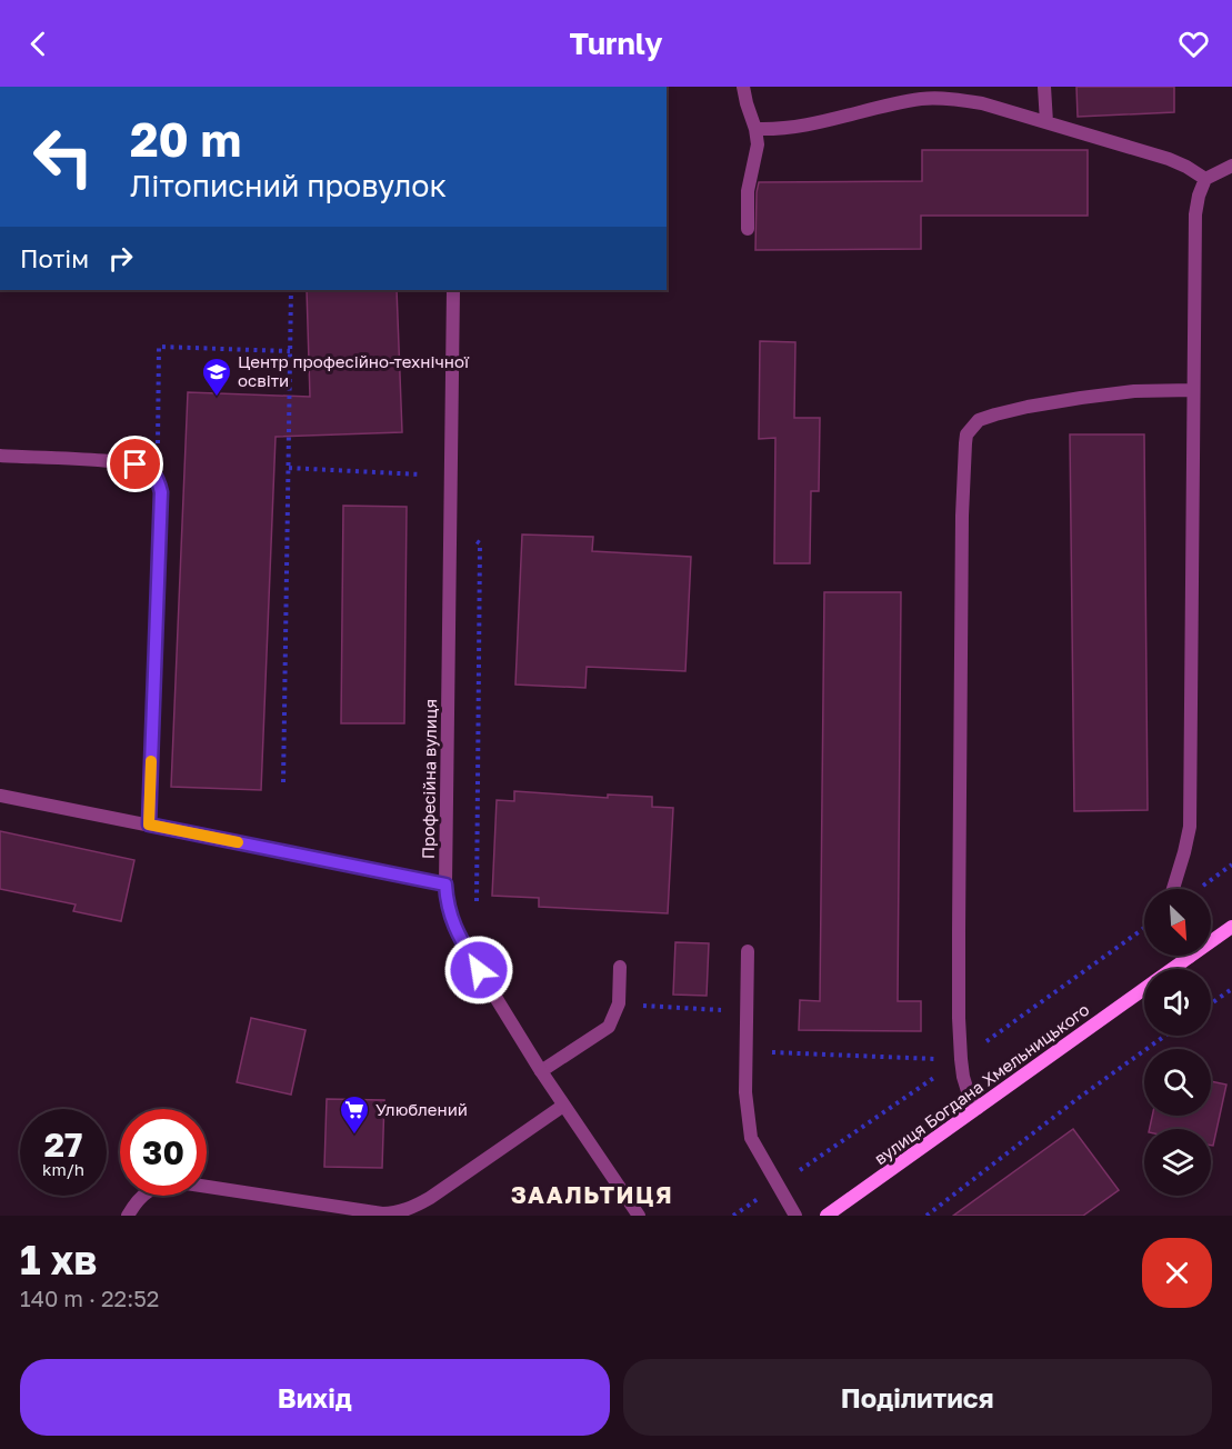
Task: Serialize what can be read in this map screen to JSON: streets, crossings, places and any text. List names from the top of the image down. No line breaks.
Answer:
{"streets":{"main road":["вулиця Богдана Хмельницького"],"street":["Професійна вулиця"]},"districts":["ЗААЛЬТИЦЯ"],"places":{"school or university":["Центр професійно-технічної освіти"],"supermarket":["Улюблений"]},"north":"bottom right","page":{"header":"Turnly","turn":["20 m","Літописний провулок"],"then":"Потім","speed":"27 km/h","limit":"30","heading":["1 хв","140 m · 22:52"],"buttons":["Вихід","Поділитися"]}}
